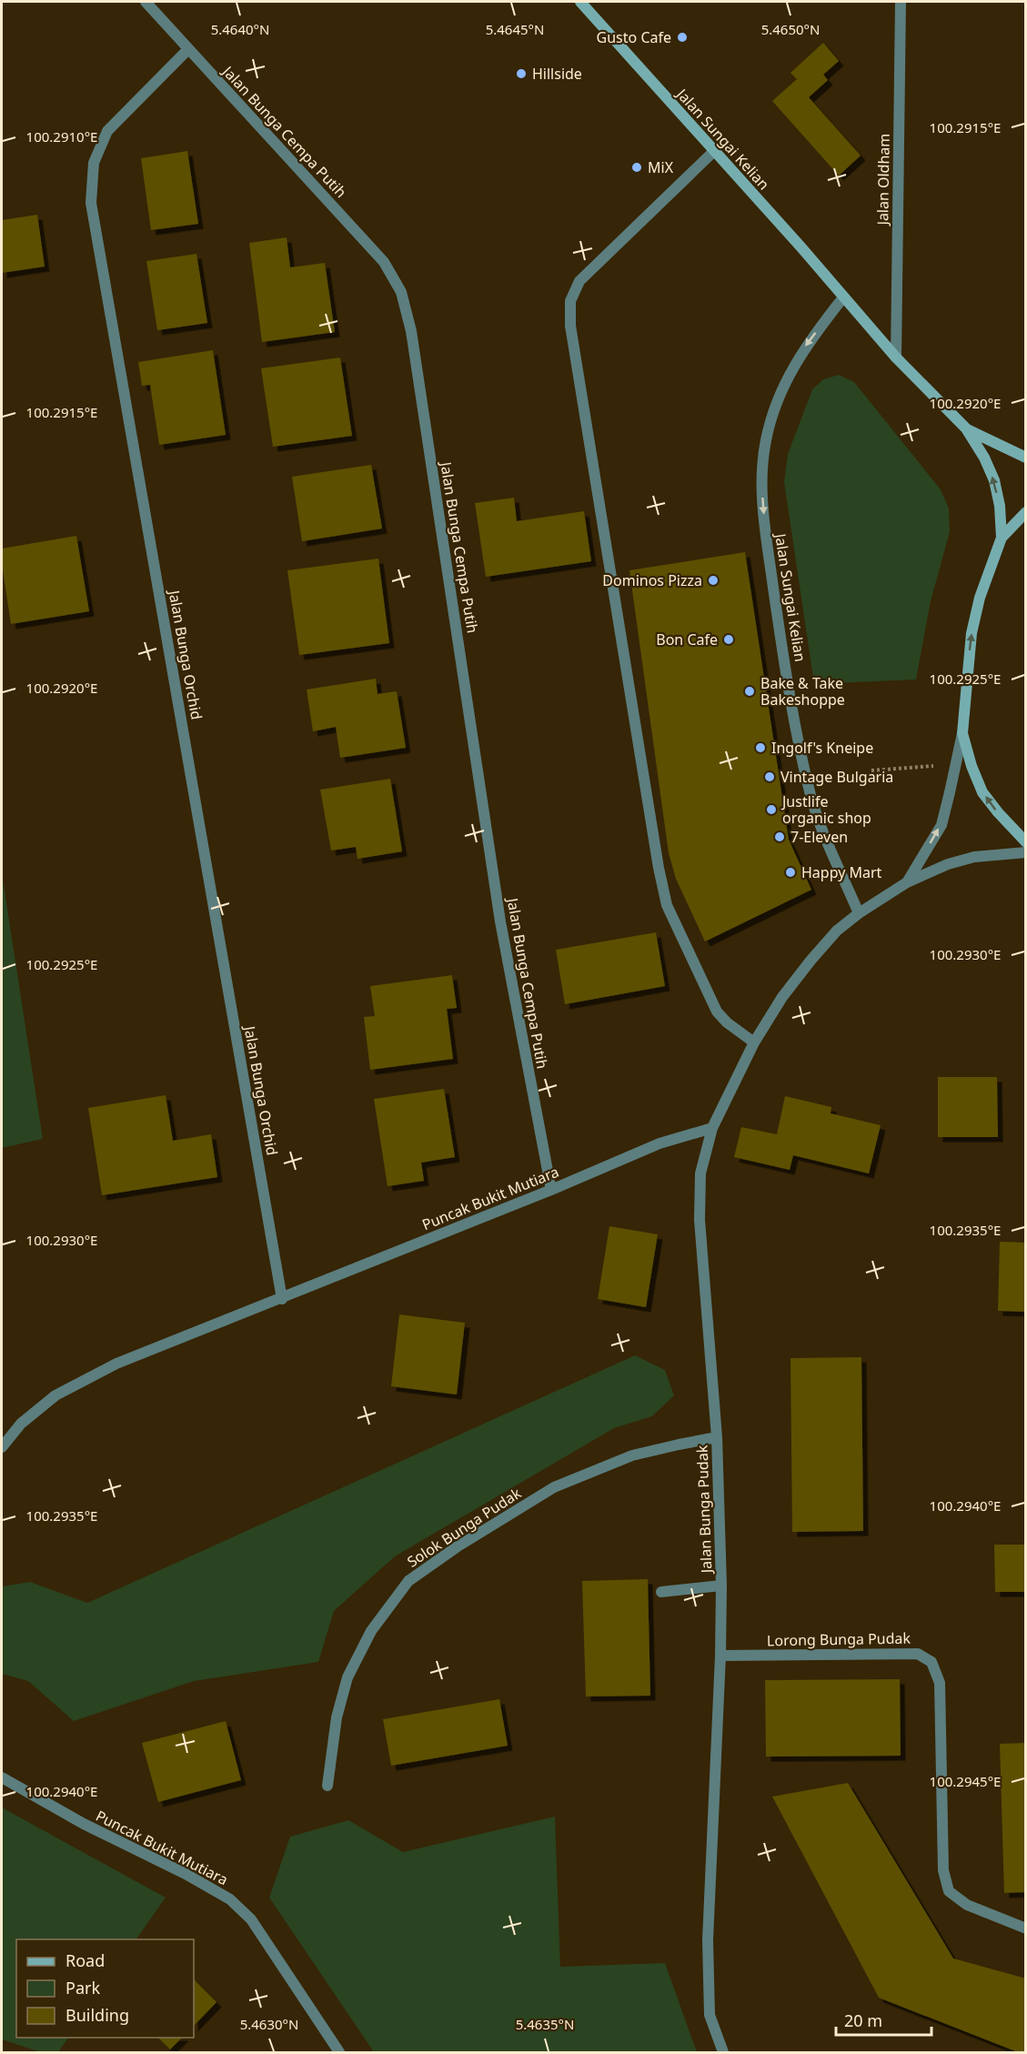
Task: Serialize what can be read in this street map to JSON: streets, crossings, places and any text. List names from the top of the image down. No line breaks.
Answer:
{"streets":{"street":["Jalan Bunga Cempa Putih","Jalan Sungai Kelian","Jalan Oldham","Jalan Bunga Orchid","Puncak Bukit Mutiara","Jalan Bunga Pudak","Solok Bunga Pudak","Lorong Bunga Pudak"]},"crossings":[["Jalan Bunga Cempa Putih","Jalan Bunga Orchid"],["Jalan Bunga Cempa Putih","Puncak Bukit Mutiara"],["Jalan Sungai Kelian","Jalan Oldham"],["Jalan Bunga Orchid","Puncak Bukit Mutiara"],["Puncak Bukit Mutiara","Jalan Bunga Pudak"],["Jalan Bunga Pudak","Solok Bunga Pudak"],["Jalan Bunga Pudak","Lorong Bunga Pudak"]],"places":["Gusto Cafe","Hillside","MiX","Dominos Pizza","Bon Cafe","Bake & Take Bakeshoppe","Ingolf's Kneipe","Vintage Bulgaria","Justlife organic shop","7-Eleven","Happy Mart"],"legend":["Road","Park","Building"],"scale_bar":"20 m","coordinates":["5.4640°N","5.4645°N","5.4650°N","100.2915°E","100.2910°E","100.2920°E","100.2925°E","100.2930°E","100.2935°E","100.2940°E","100.2945°E","5.4630°N","5.4635°N"]}
